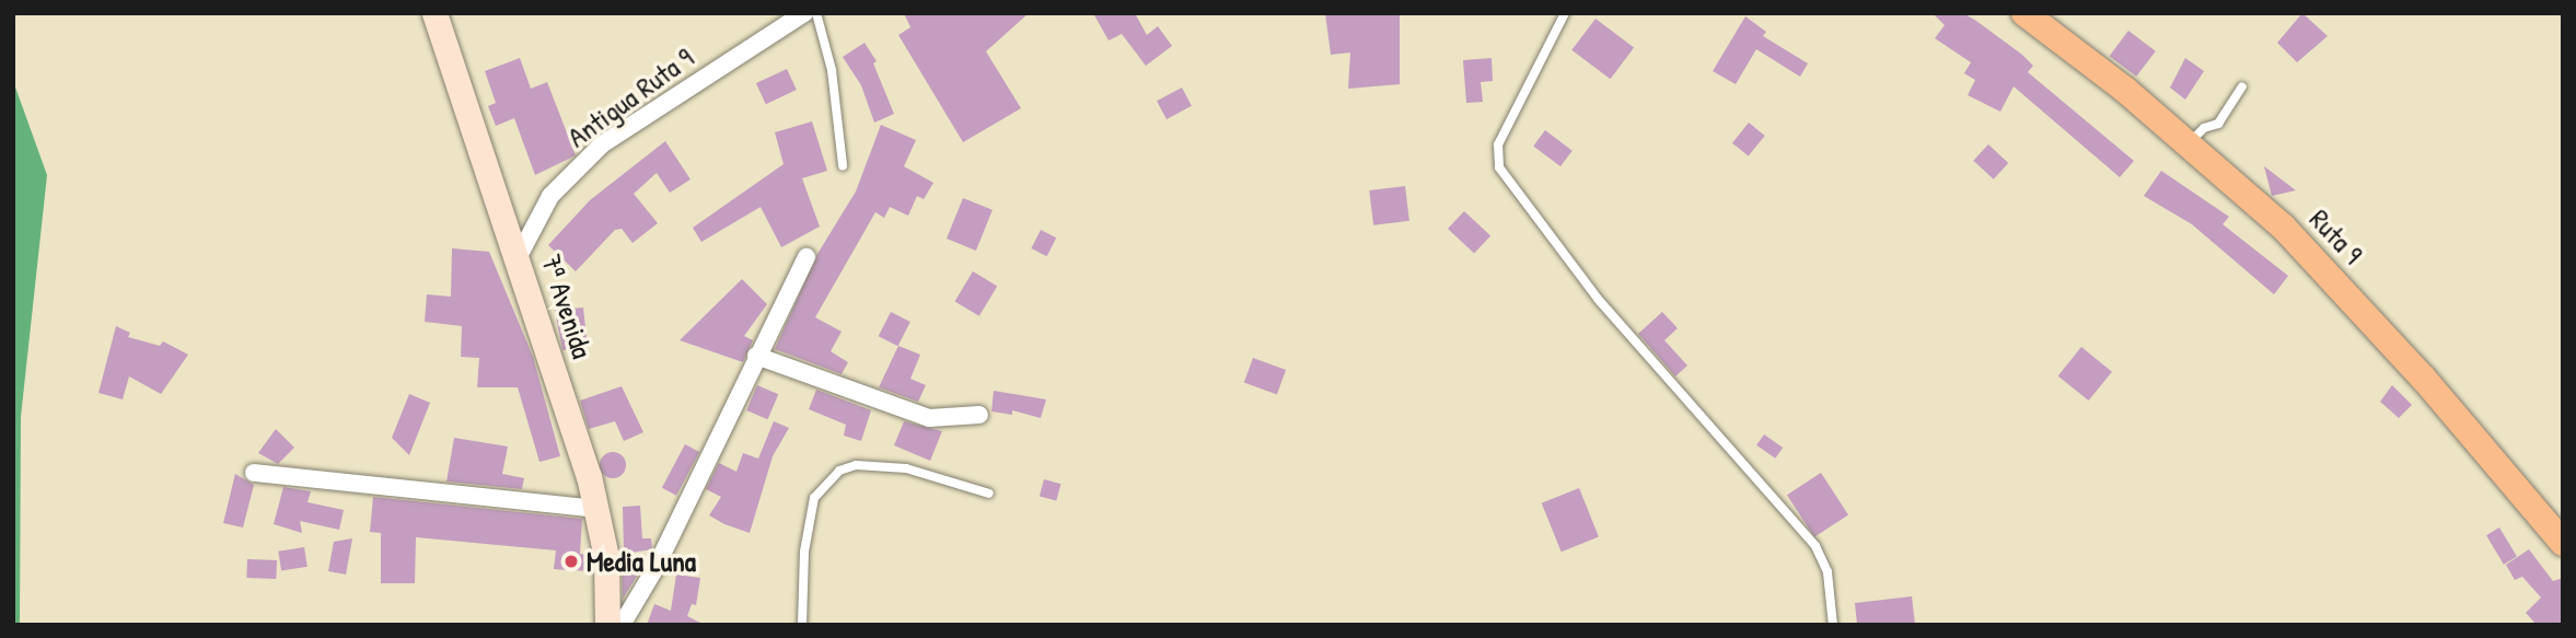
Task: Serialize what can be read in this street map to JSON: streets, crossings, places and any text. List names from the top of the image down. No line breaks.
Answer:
{"streets":{"main road":["Ruta 9","7ª Avenida"],"street":["Antigua Ruta 9"]},"crossings":[["Antigua Ruta 9","7ª Avenida"]],"places":["Media Luna"]}
